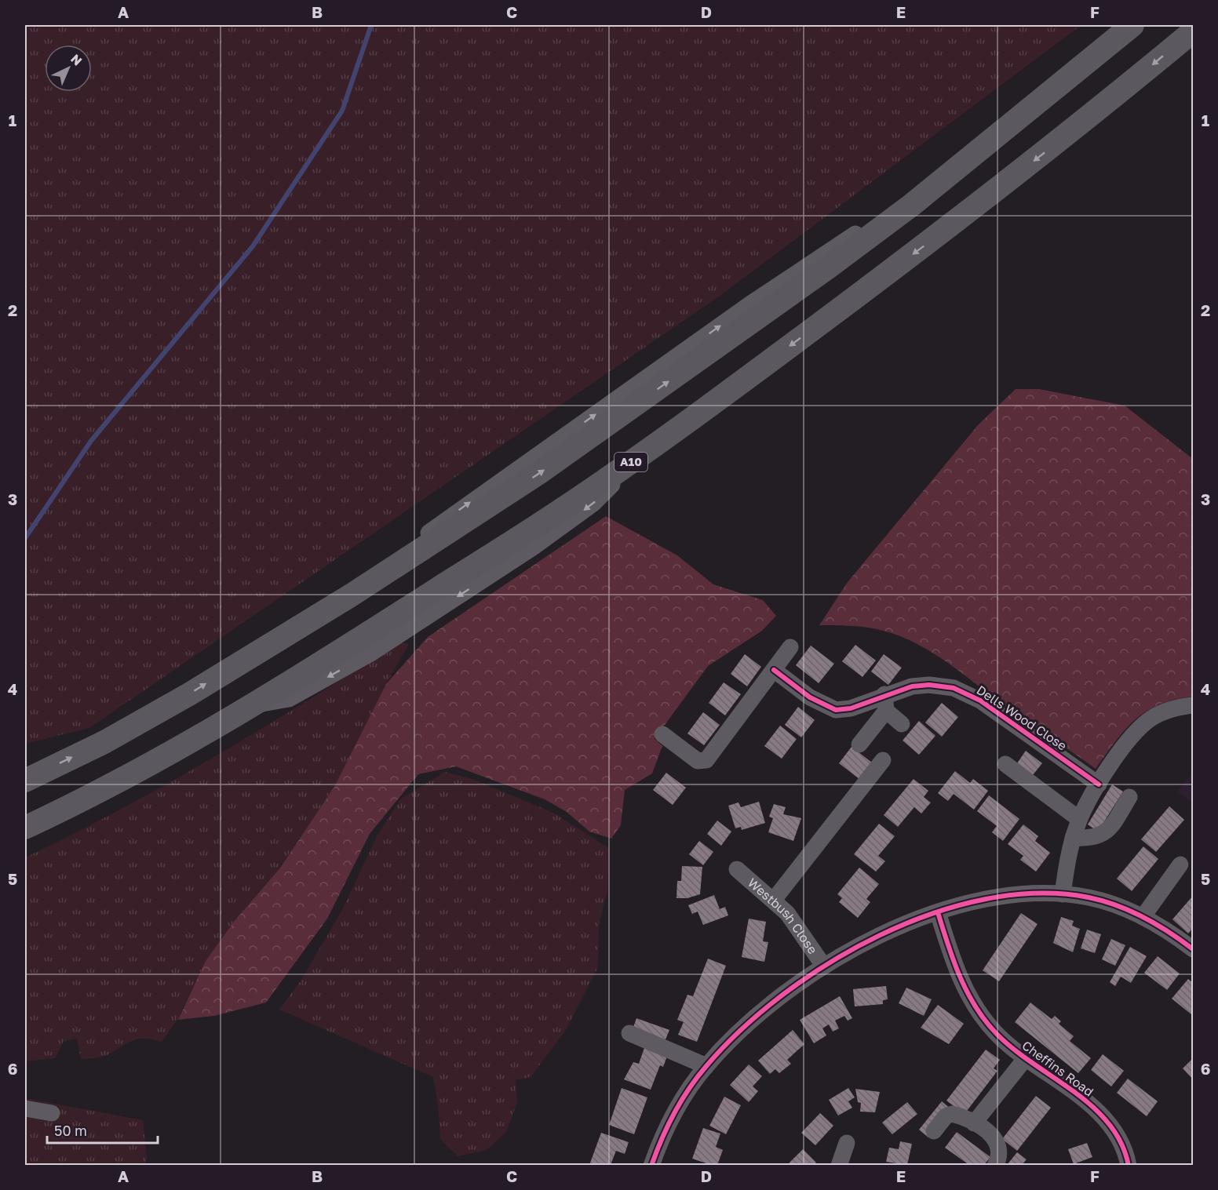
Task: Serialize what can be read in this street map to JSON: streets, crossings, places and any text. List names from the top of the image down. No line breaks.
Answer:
{"streets":{"highway":["A10"],"street":["Dells Wood Close","Westbush Close","Cheffins Road"]},"scale_bar":"50 m","north":"top right","grid":{"columns":["A","B","C","D","E","F"],"rows":["1","2","3","4","5","6"]}}
